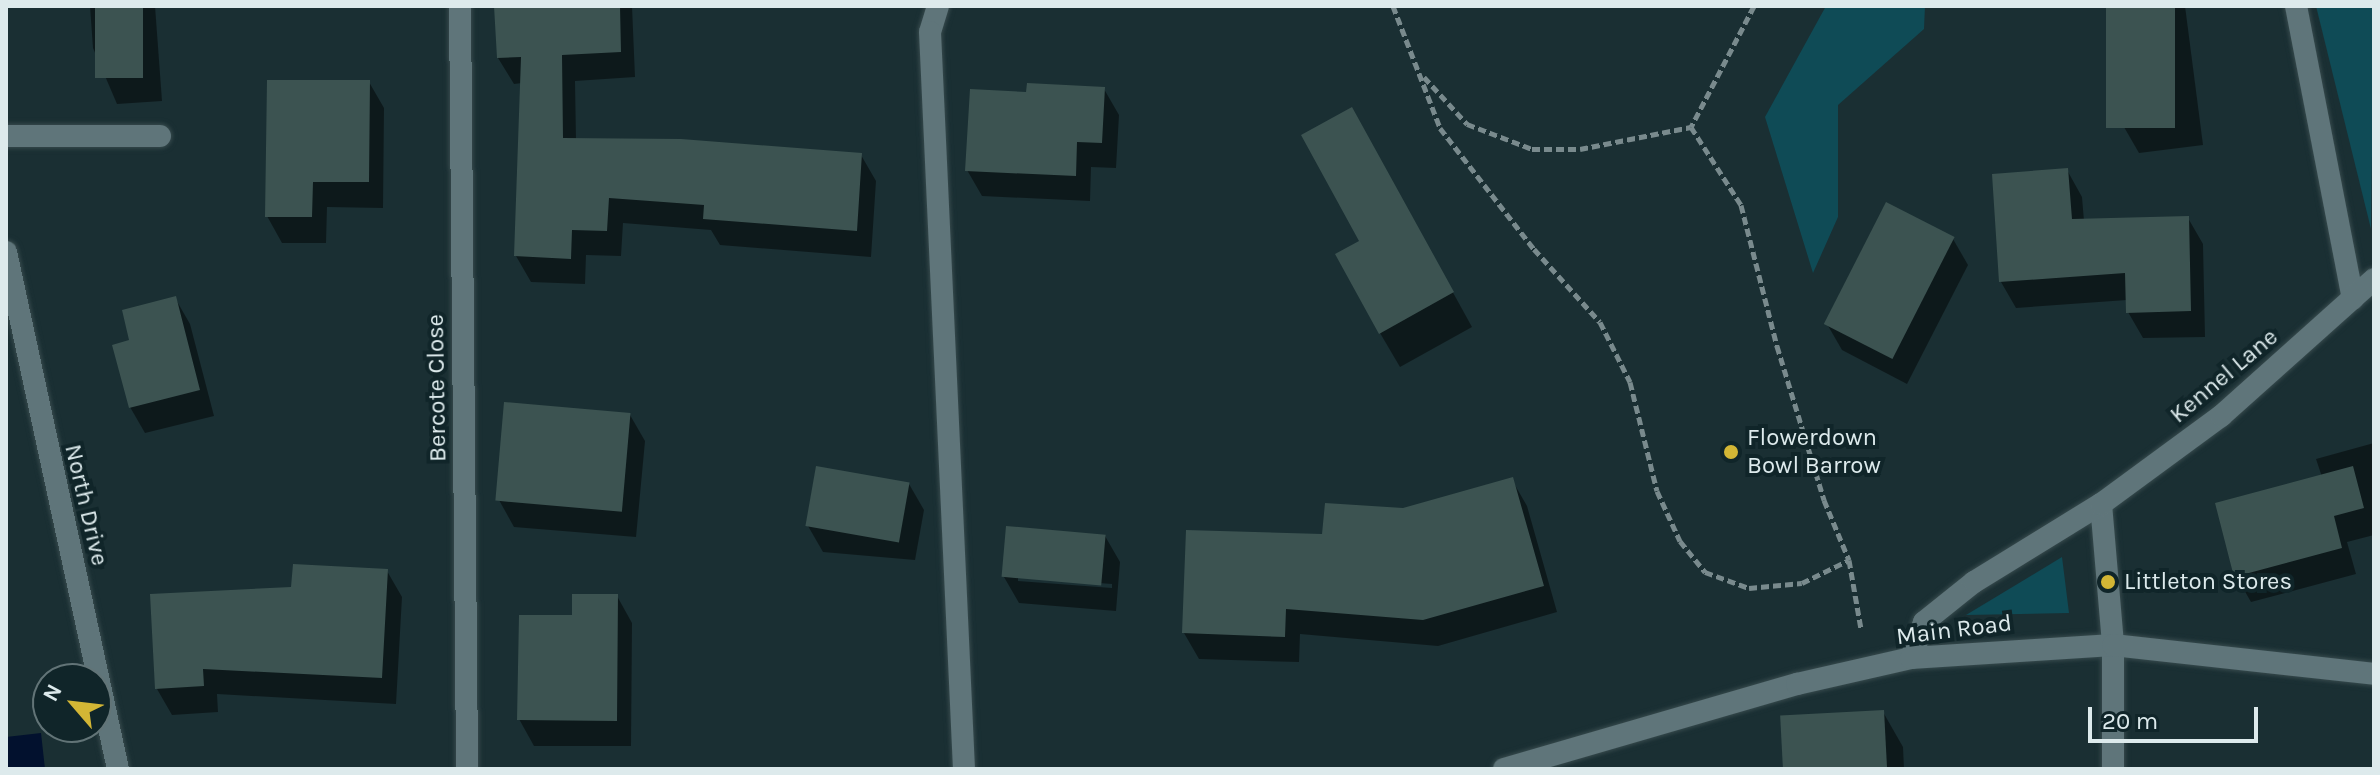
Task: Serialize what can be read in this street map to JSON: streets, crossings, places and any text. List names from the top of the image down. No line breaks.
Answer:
{"streets":{"street":["Kennel Lane","Bercote Close","North Drive","Main Road"]},"crossings":[["Kennel Lane","Main Road"]],"places":["Flowerdown Bowl Barrow","Littleton Stores"],"scale_bar":"20 m","north":"top left"}
